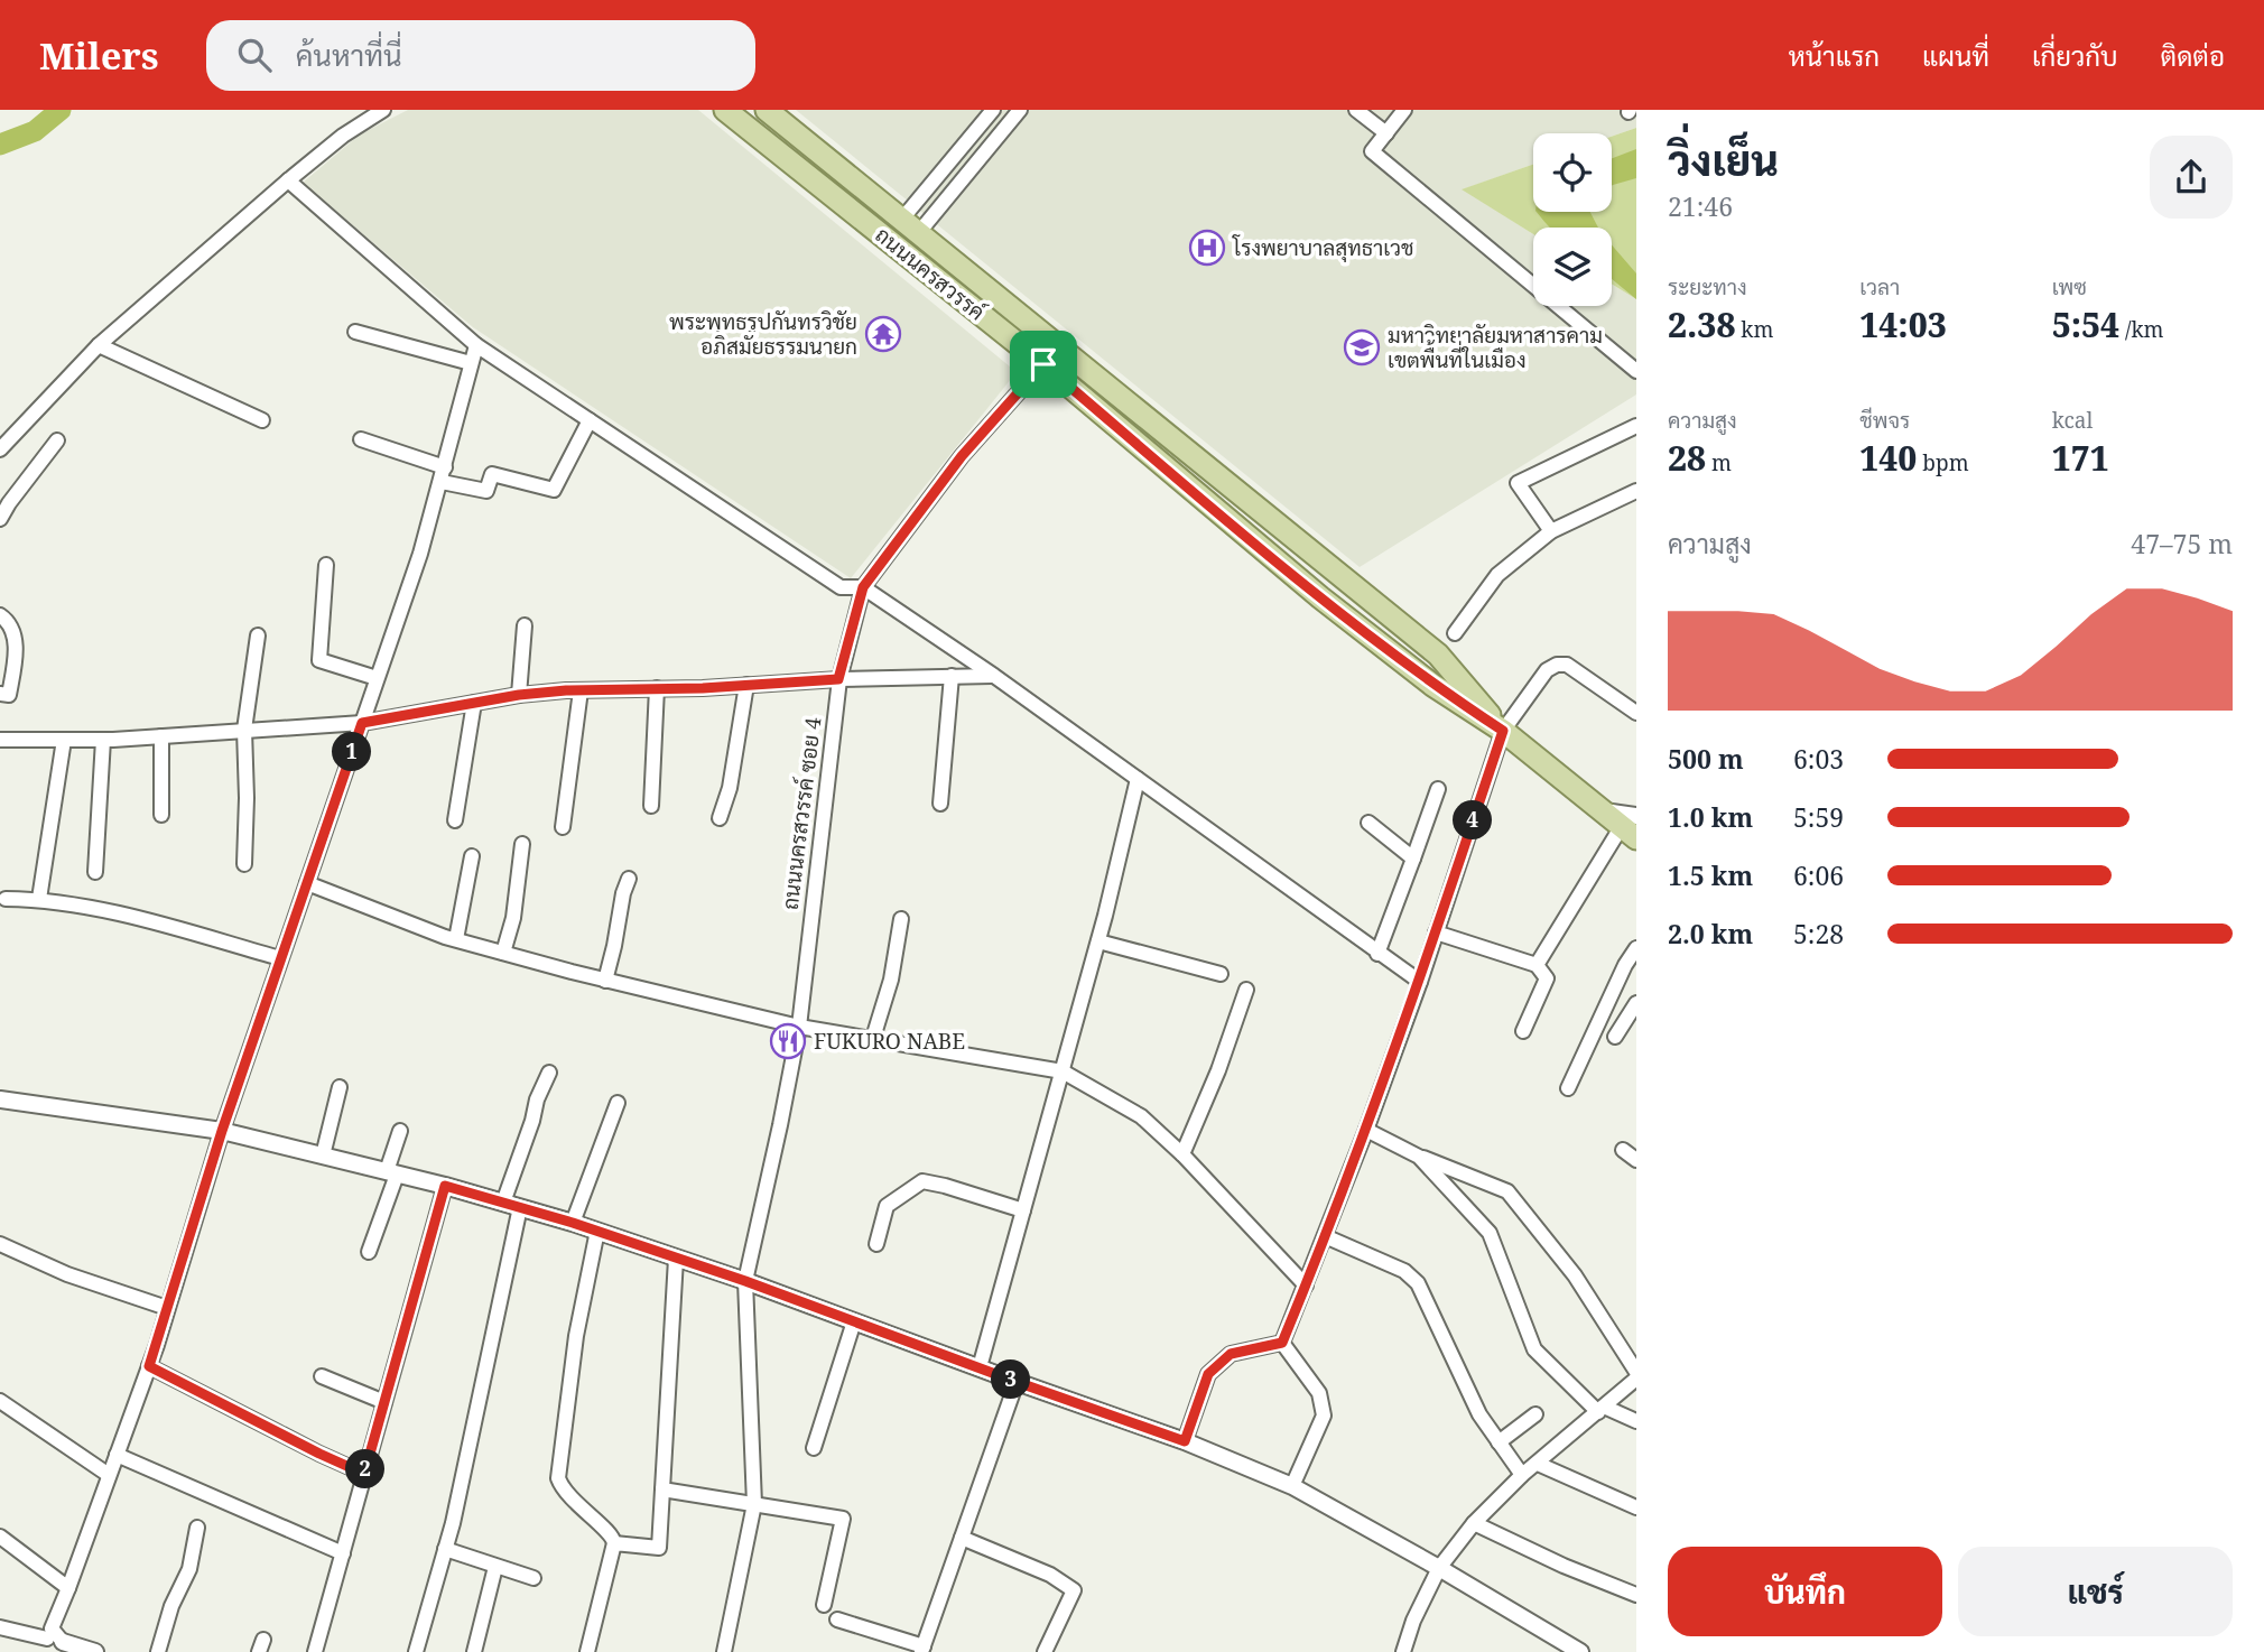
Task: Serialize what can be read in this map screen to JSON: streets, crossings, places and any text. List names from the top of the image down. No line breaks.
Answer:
{"streets":{"main road":["ถนนนครสวรรค์"],"street":["ถนนนครสวรรค์ ซอย 4"]},"crossings":[["ถนนนครสวรรค์","ถนนนครสวรรค์ ซอย 4"]],"places":{"hospital":["โรงพยาบาลสุทธาเวช"],"temple":["พระพุทธรูปกันทรวิชัย อภิสมัยธรรมนายก"],"school or university":["มหาวิทยาลัยมหาสารคาม เขตพื้นที่ในเมือง"],"restaurant":["FUKURO NABE"]},"page":{"header":"Milers","search":"ค้นหาที่นี่","nav":["หน้าแรก","แผนที่","เกี่ยวกับ","ติดต่อ"],"heading":["วิ่งเย็น","21:46"],"stats":[["ระยะทาง","2.38 km"],["เวลา","14:03"],["เพซ","5:54 /km"],["ความสูง","28 m"],["ชีพจร","140 bpm"],["kcal","171"]],"chart":["ความสูง","47–75 m"],"list":[{"name":"500 m","note":"6:03"},{"name":"1.0 km","note":"5:59"},{"name":"1.5 km","note":"6:06"},{"name":"2.0 km","note":"5:28"}],"pins":["1","4","3","2"],"buttons":["บันทึก","แชร์"]}}
